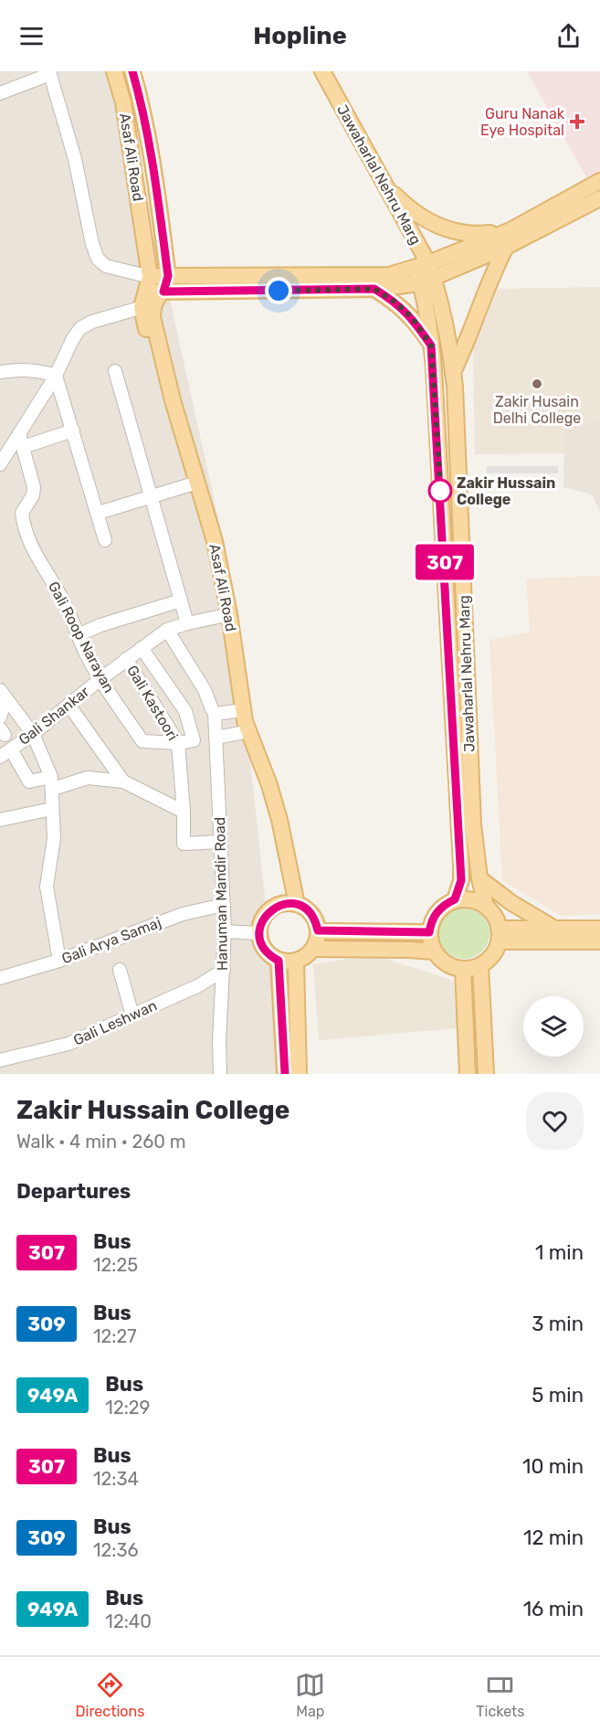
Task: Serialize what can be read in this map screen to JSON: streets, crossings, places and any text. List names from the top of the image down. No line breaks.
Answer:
{"streets":{"main road":["Asaf Ali Road","Jawaharlal Nehru Marg"],"street":["Gali Roop Narayan","Gali Kastoori","Gali Shankar","Hanuman Mandir Road","Gali Arya Samaj","Gali Leshwan"]},"crossings":[["Asaf Ali Road","Gali Shankar"],["Gali Roop Narayan","Gali Kastoori"],["Gali Roop Narayan","Gali Shankar"],["Gali Kastoori","Gali Shankar"],["Gali Kastoori","Hanuman Mandir Road"],["Gali Shankar","Hanuman Mandir Road"],["Hanuman Mandir Road","Gali Arya Samaj"],["Hanuman Mandir Road","Gali Leshwan"]],"places":{"health":["Guru Nanak Eye Hospital"],"other":["Zakir Husain Delhi College","Zakir Hussain College"]},"lines":["bus line 307"],"page":{"header":"Hopline","on_map":"307","heading":[["Zakir Hussain College","Walk · 4 min · 260 m"],"Departures"],"list":[{"mark":"307","name":"Bus","note":"12:25","value":"1 min"},{"mark":"309","name":"Bus","note":"12:27","value":"3 min"},{"mark":"949A","name":"Bus","note":"12:29","value":"5 min"},{"mark":"307","name":"Bus","note":"12:34","value":"10 min"},{"mark":"309","name":"Bus","note":"12:36","value":"12 min"},{"mark":"949A","name":"Bus","note":"12:40","value":"16 min"}],"tabs":["Directions","Map","Tickets"]}}
